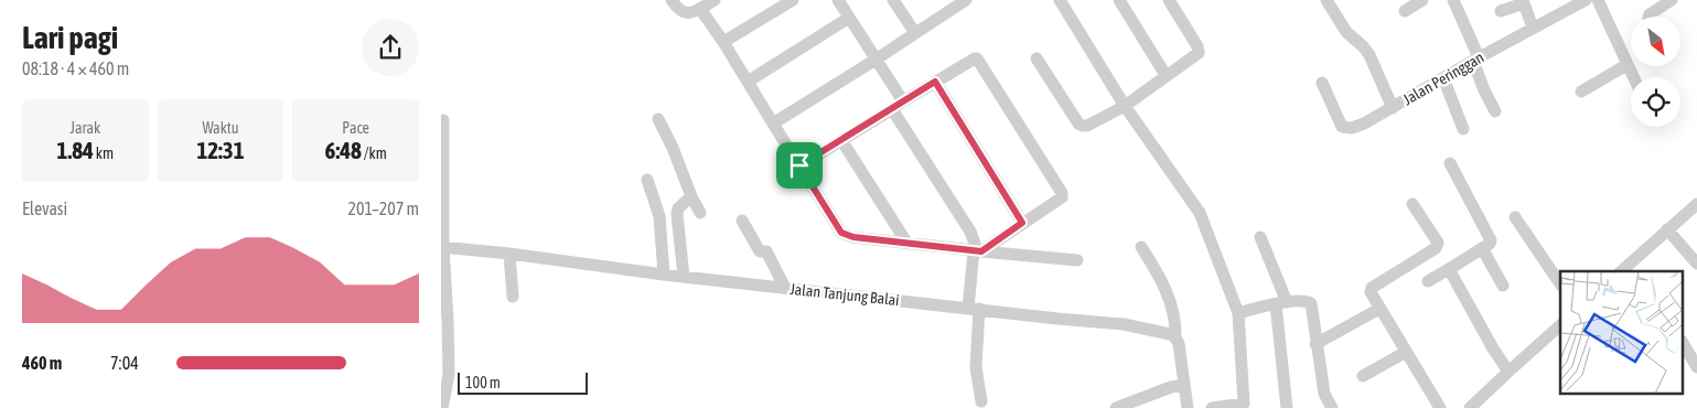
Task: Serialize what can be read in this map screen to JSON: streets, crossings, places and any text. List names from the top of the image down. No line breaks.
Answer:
{"streets":{"street":["Jalan Peringgan","Jalan Tanjung Balai"]},"scale_bar":"100 m","north":"bottom right","page":{"heading":["Lari pagi","08:18 · 4 × 460 m"],"stats":[["Jarak","1.84 km"],["Waktu","12:31"],["Pace","6:48 /km"]],"chart":["Elevasi","201–207 m"],"list":[{"name":"460 m","note":"7:04"}],"scale":"100 m"}}
